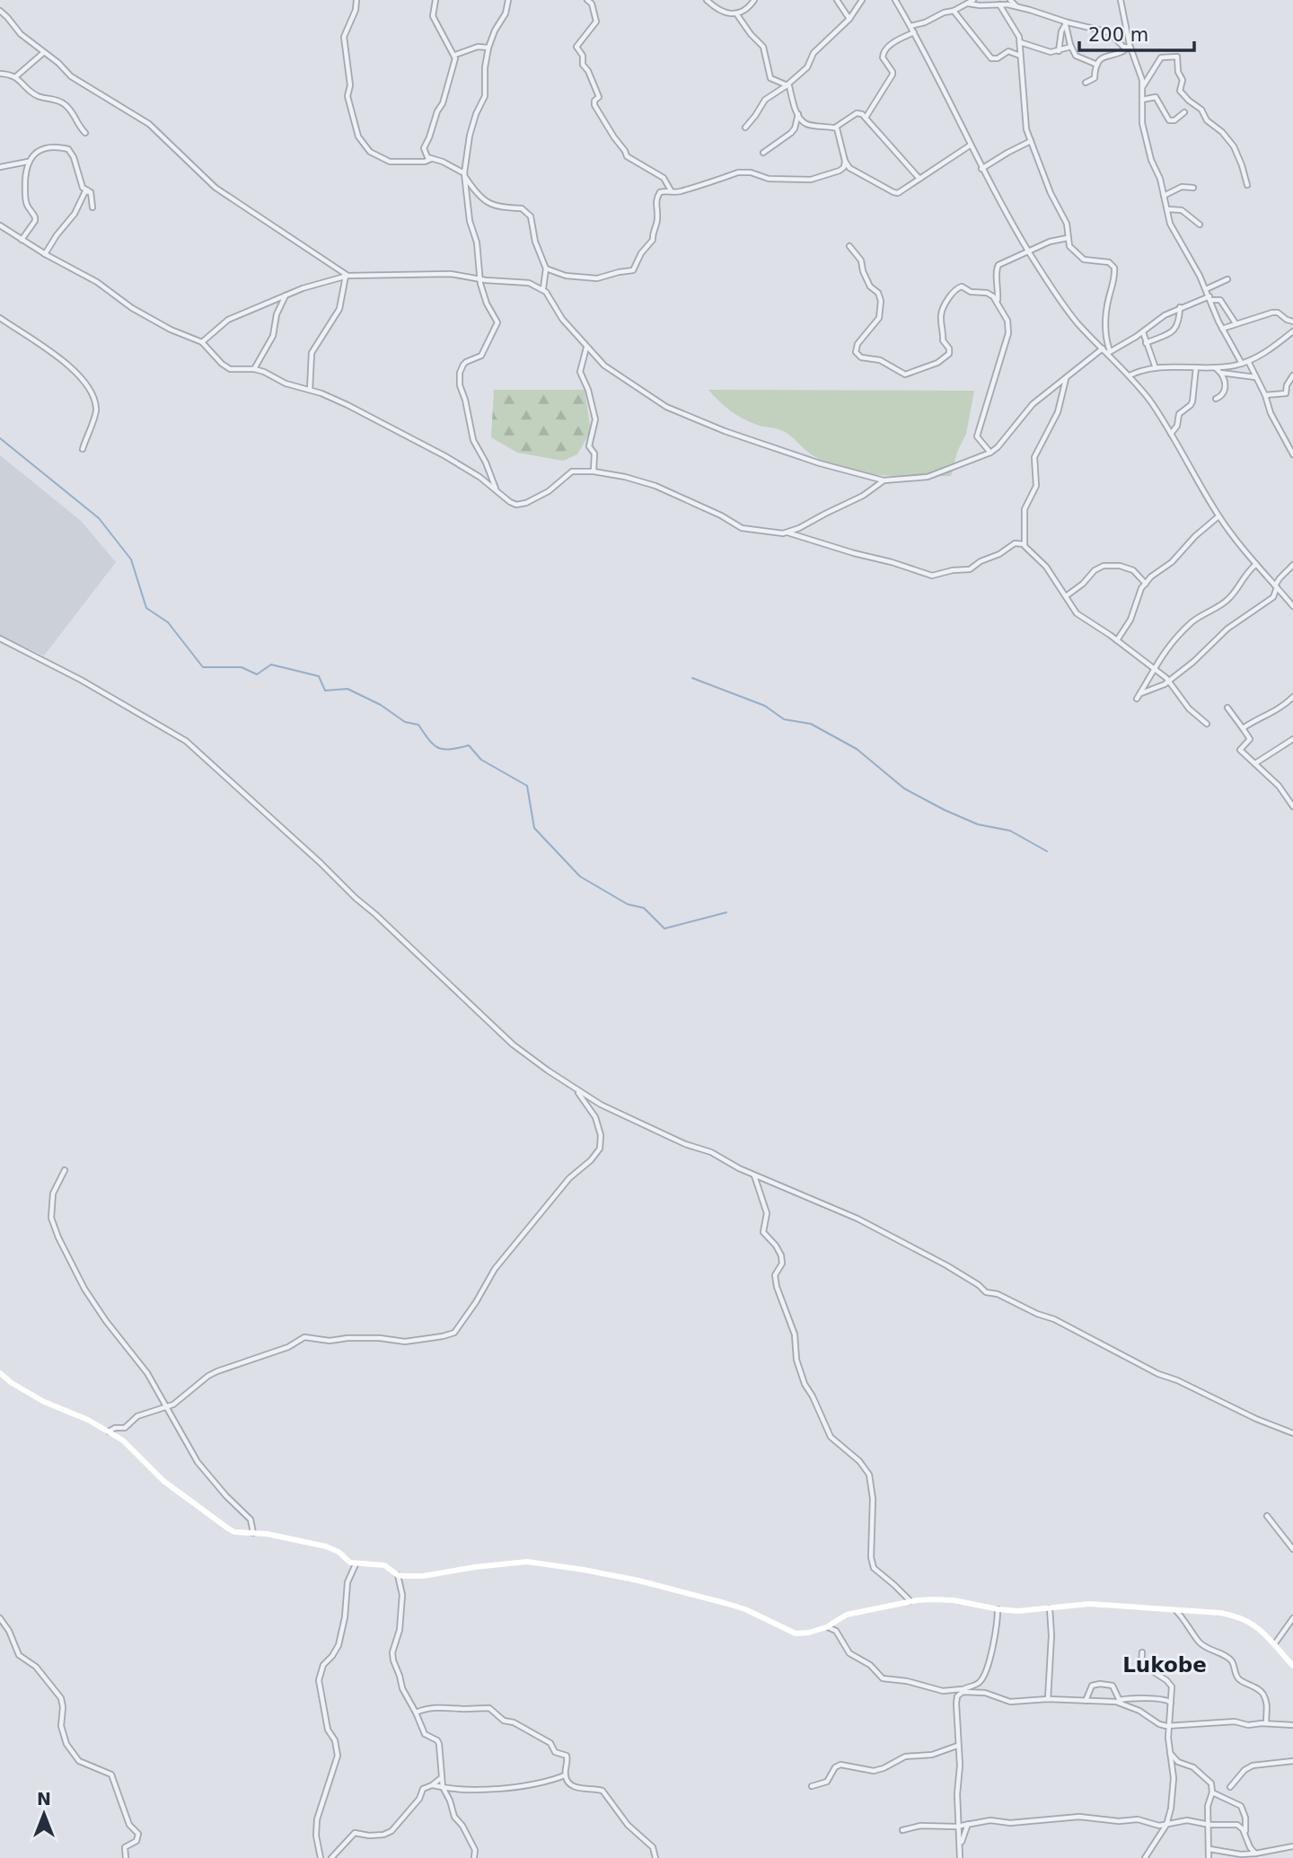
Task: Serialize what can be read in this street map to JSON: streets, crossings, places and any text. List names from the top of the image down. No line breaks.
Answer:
{"districts":["Lukobe"],"scale_bar":"200 m","north":"top"}
